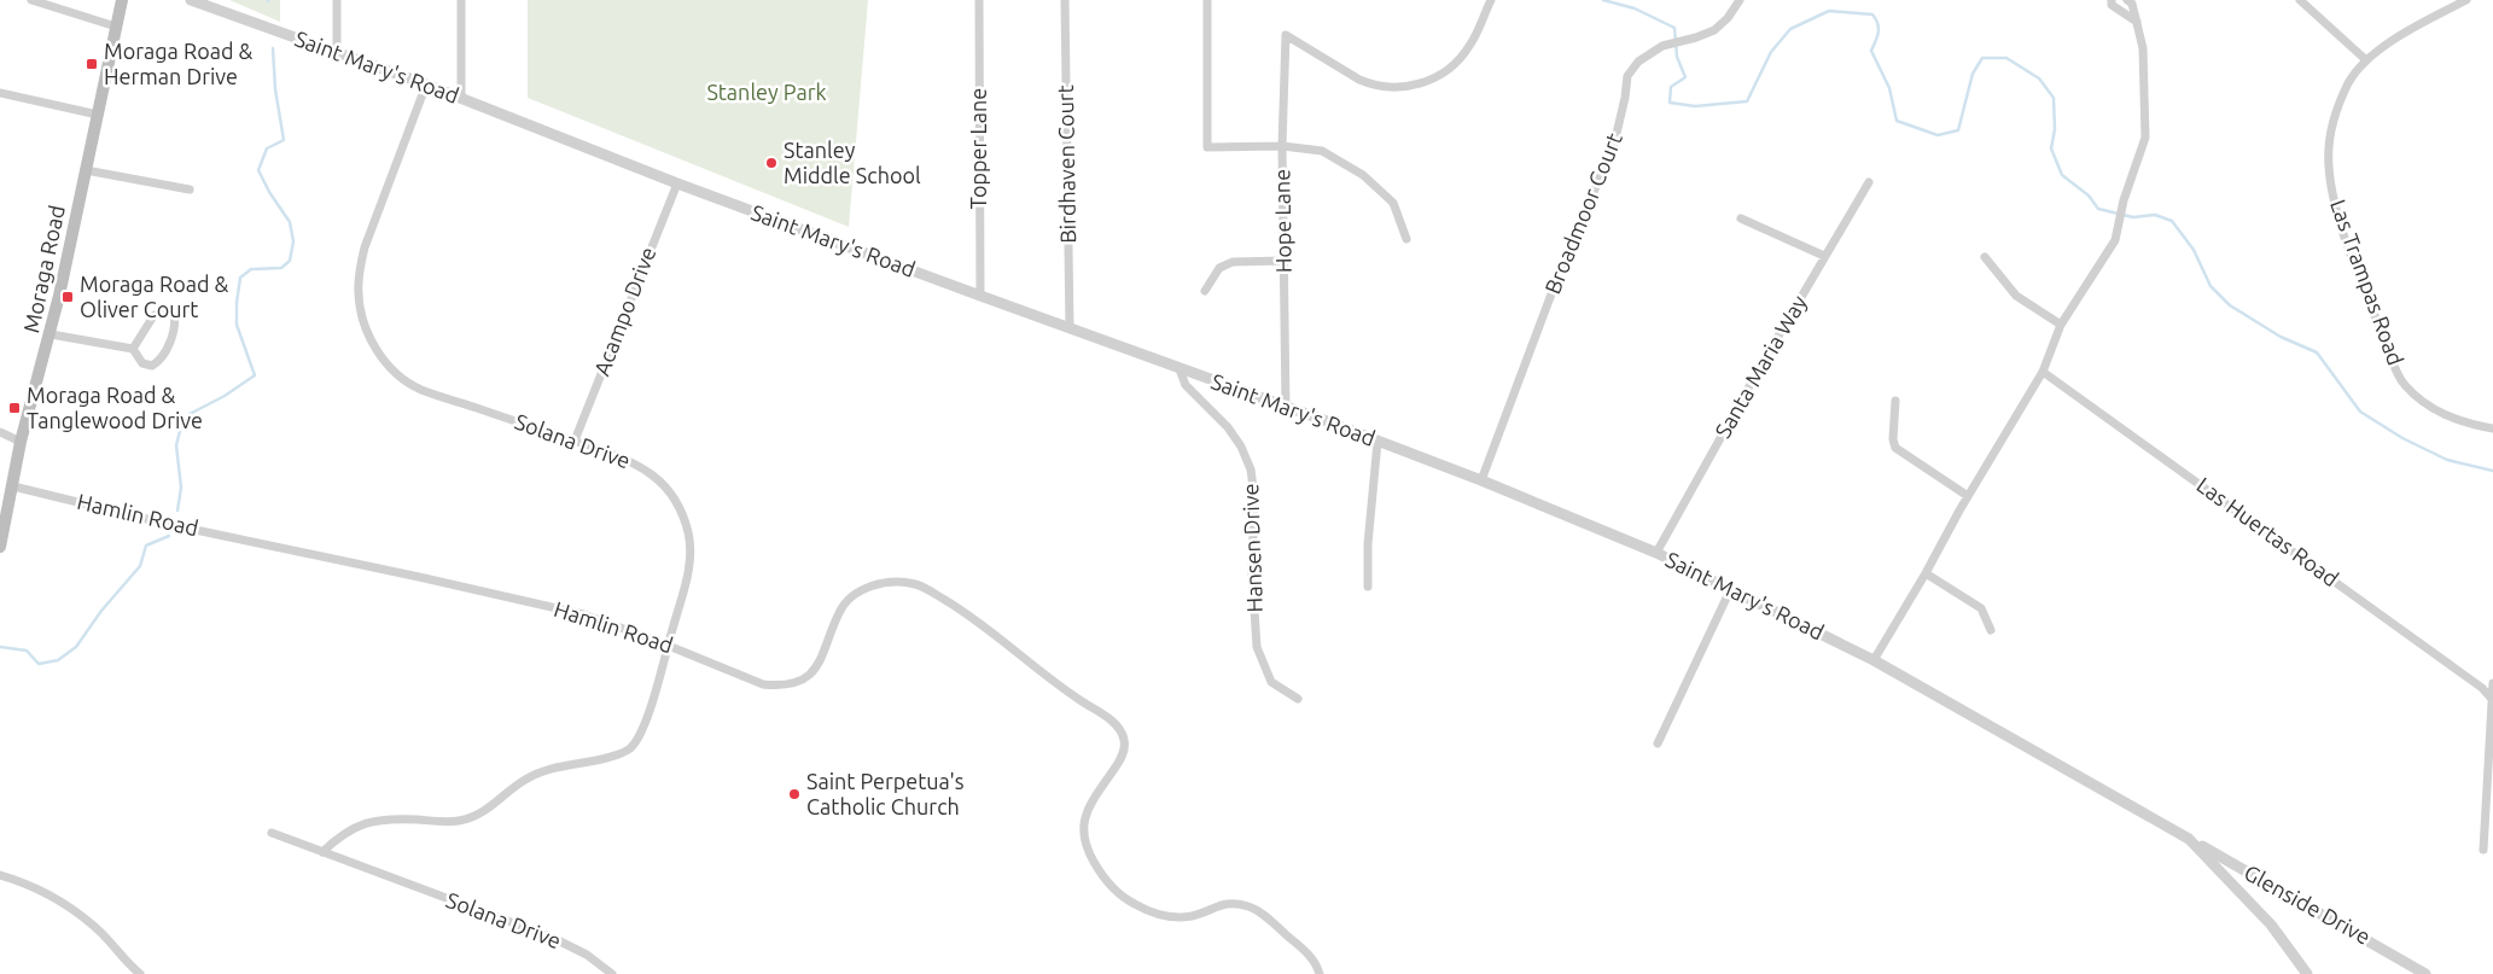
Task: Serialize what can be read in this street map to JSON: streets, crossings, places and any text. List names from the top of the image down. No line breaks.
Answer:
{"streets":{"main road":["Moraga Road"],"street":["Saint Mary's Road","Topper Lane","Birdhaven Court","Broadmoor Court","Hope Lane","Las Trampas Road","Acampo Drive","Santa Maria Way","Solana Drive","Hamlin Road","Las Huertas Road","Hansen Drive","Glenside Drive"]},"crossings":[["Saint Mary's Road","Topper Lane"],["Saint Mary's Road","Birdhaven Court"],["Saint Mary's Road","Broadmoor Court"],["Saint Mary's Road","Hope Lane"],["Saint Mary's Road","Acampo Drive"],["Saint Mary's Road","Santa Maria Way"],["Saint Mary's Road","Solana Drive"],["Saint Mary's Road","Hansen Drive"],["Saint Mary's Road","Glenside Drive"],["Moraga Road","Hamlin Road"],["Acampo Drive","Solana Drive"],["Solana Drive","Hamlin Road"]],"parks":["Stanley Park"],"places":{"transit":["Moraga Road & Herman Drive","Moraga Road & Oliver Court","Moraga Road & Tanglewood Drive"],"other":["Stanley Middle School","Saint Perpetua's Catholic Church"]}}
